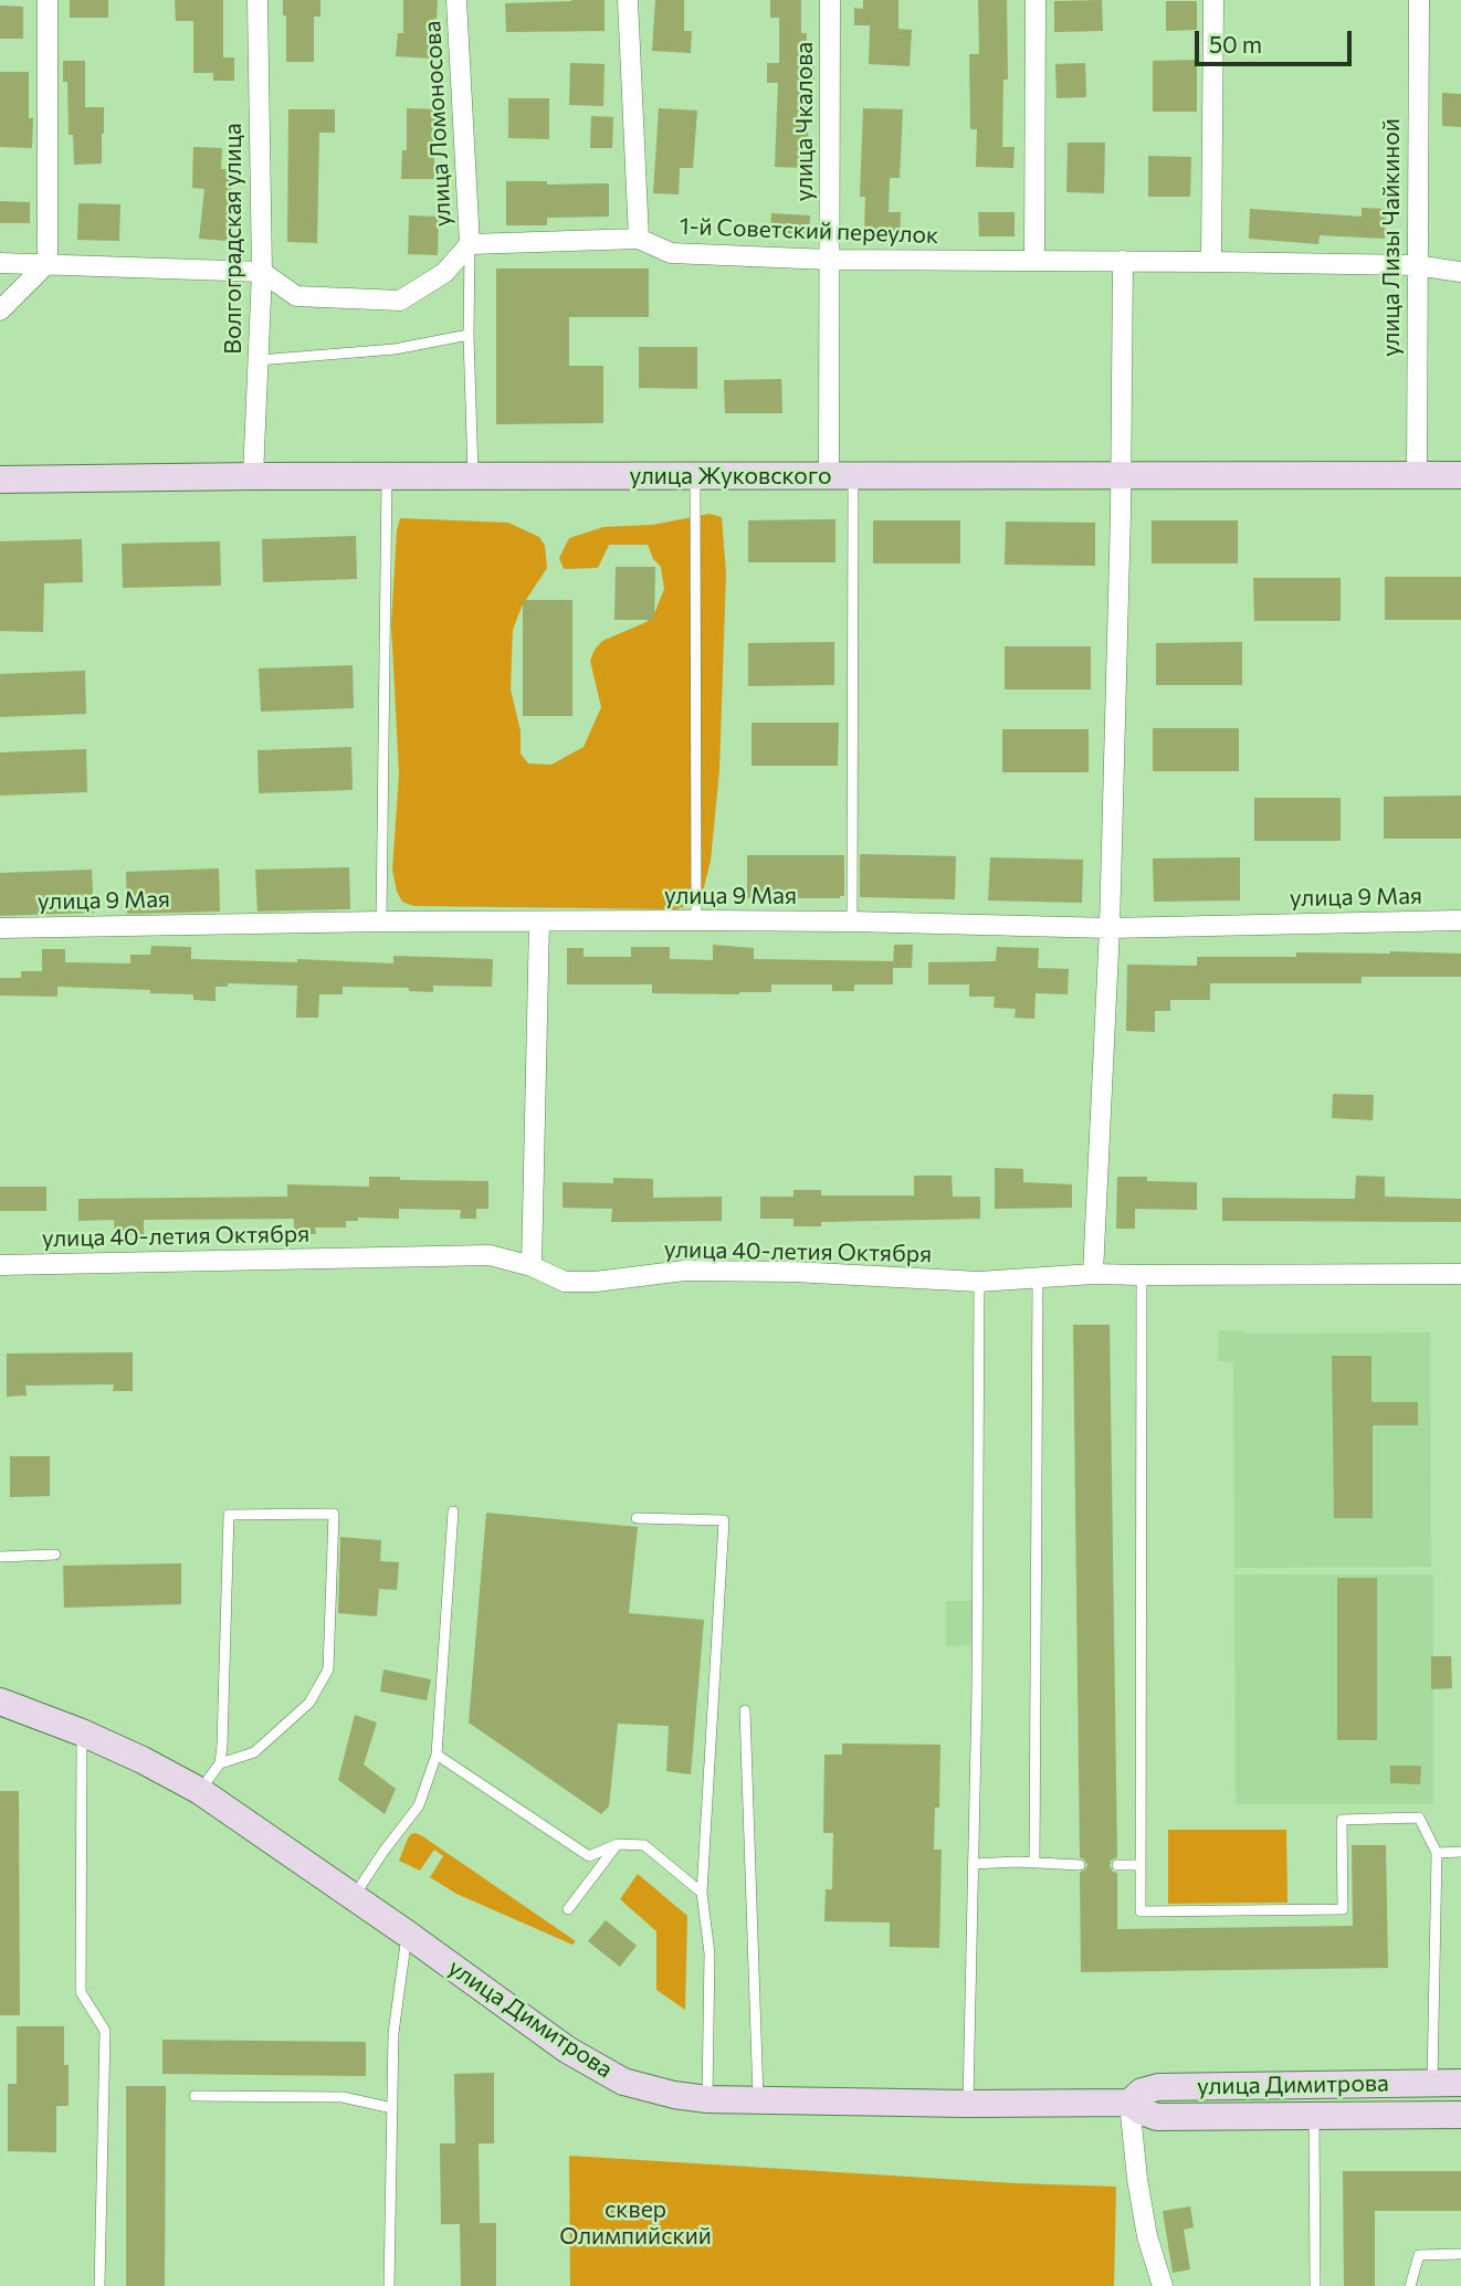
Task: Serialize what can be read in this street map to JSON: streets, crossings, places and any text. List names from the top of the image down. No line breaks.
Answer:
{"streets":{"main road":["улица Жуковского","улица Димитрова"],"street":["улица Чкалова","улица Ломоносова","1-й Советский переулок","улица Лизы Чайкиной","Волгоградская улица","улица 9 Мая","улица 40-летия Октября"]},"crossings":[["улица Чкалова","1-й Советский переулок"],["улица Чкалова","улица Жуковского"],["улица Ломоносова","1-й Советский переулок"],["1-й Советский переулок","улица Лизы Чайкиной"],["улица Лизы Чайкиной","улица Жуковского"],["Волгоградская улица","улица Жуковского"]],"parks":["сквер Олимпийский"],"scale_bar":"50 m"}
